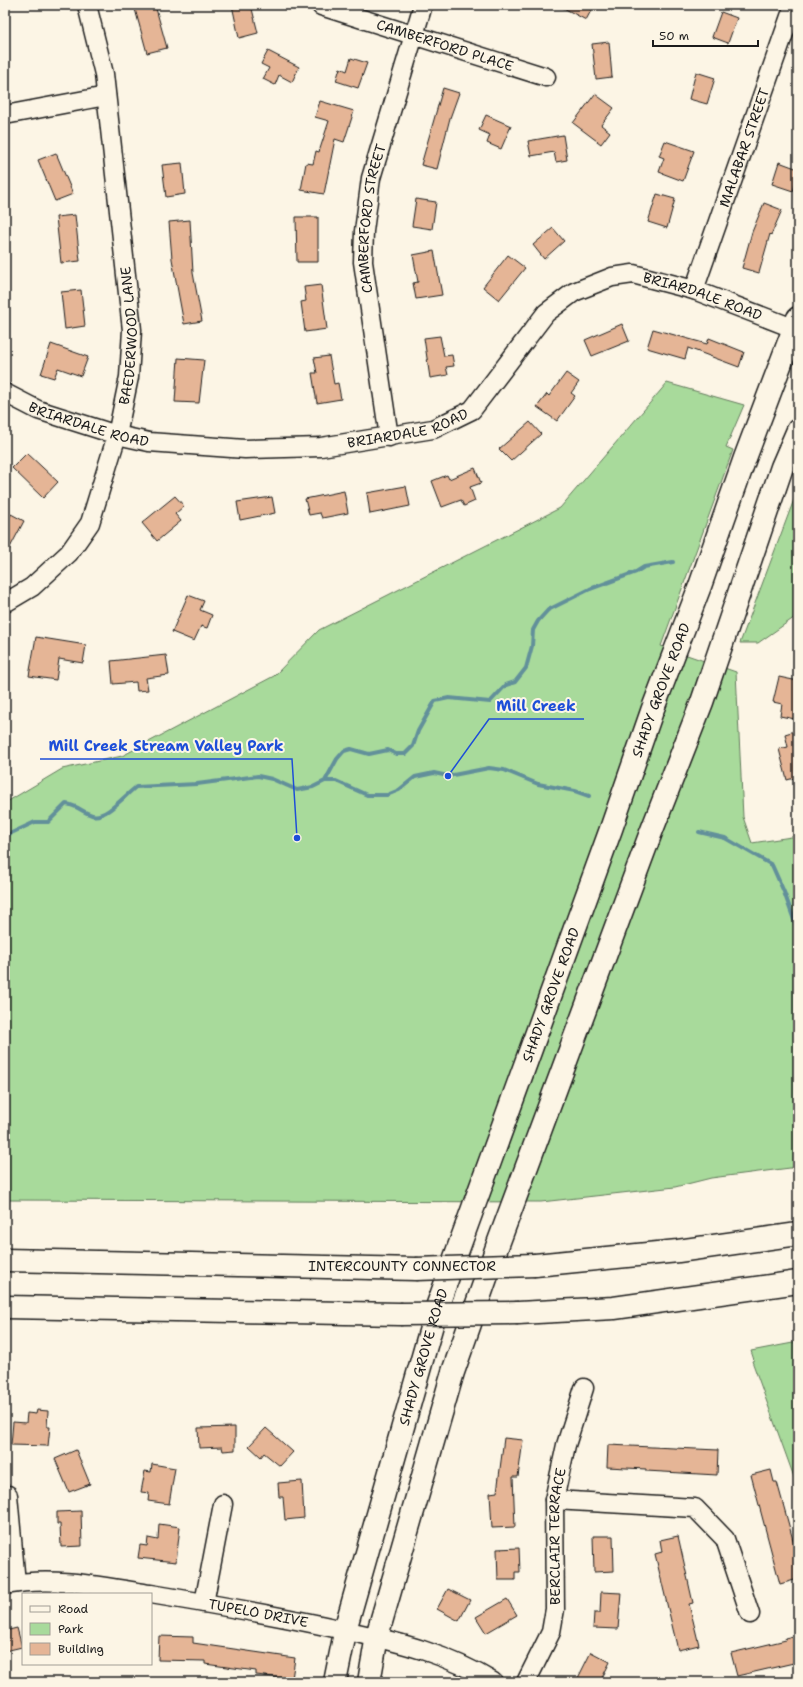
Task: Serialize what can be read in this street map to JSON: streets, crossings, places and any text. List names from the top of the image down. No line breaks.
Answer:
{"streets":{"main road":["SHADY GROVE ROAD","INTERCOUNTY CONNECTOR"],"street":["CAMBERFORD PLACE","MALABAR STREET","CAMBERFORD STREET","BRIARDALE ROAD","BAEDERWOOD LANE","BERCLAIR TERRACE","TUPELO DRIVE"]},"crossings":[["CAMBERFORD PLACE","CAMBERFORD STREET"],["MALABAR STREET","BRIARDALE ROAD"],["CAMBERFORD STREET","BRIARDALE ROAD"],["BRIARDALE ROAD","BAEDERWOOD LANE"],["BRIARDALE ROAD","SHADY GROVE ROAD"],["SHADY GROVE ROAD","TUPELO DRIVE"]],"places":["Mill Creek","Mill Creek Stream Valley Park"],"legend":["Road","Park","Building"],"scale_bar":"50 m"}
